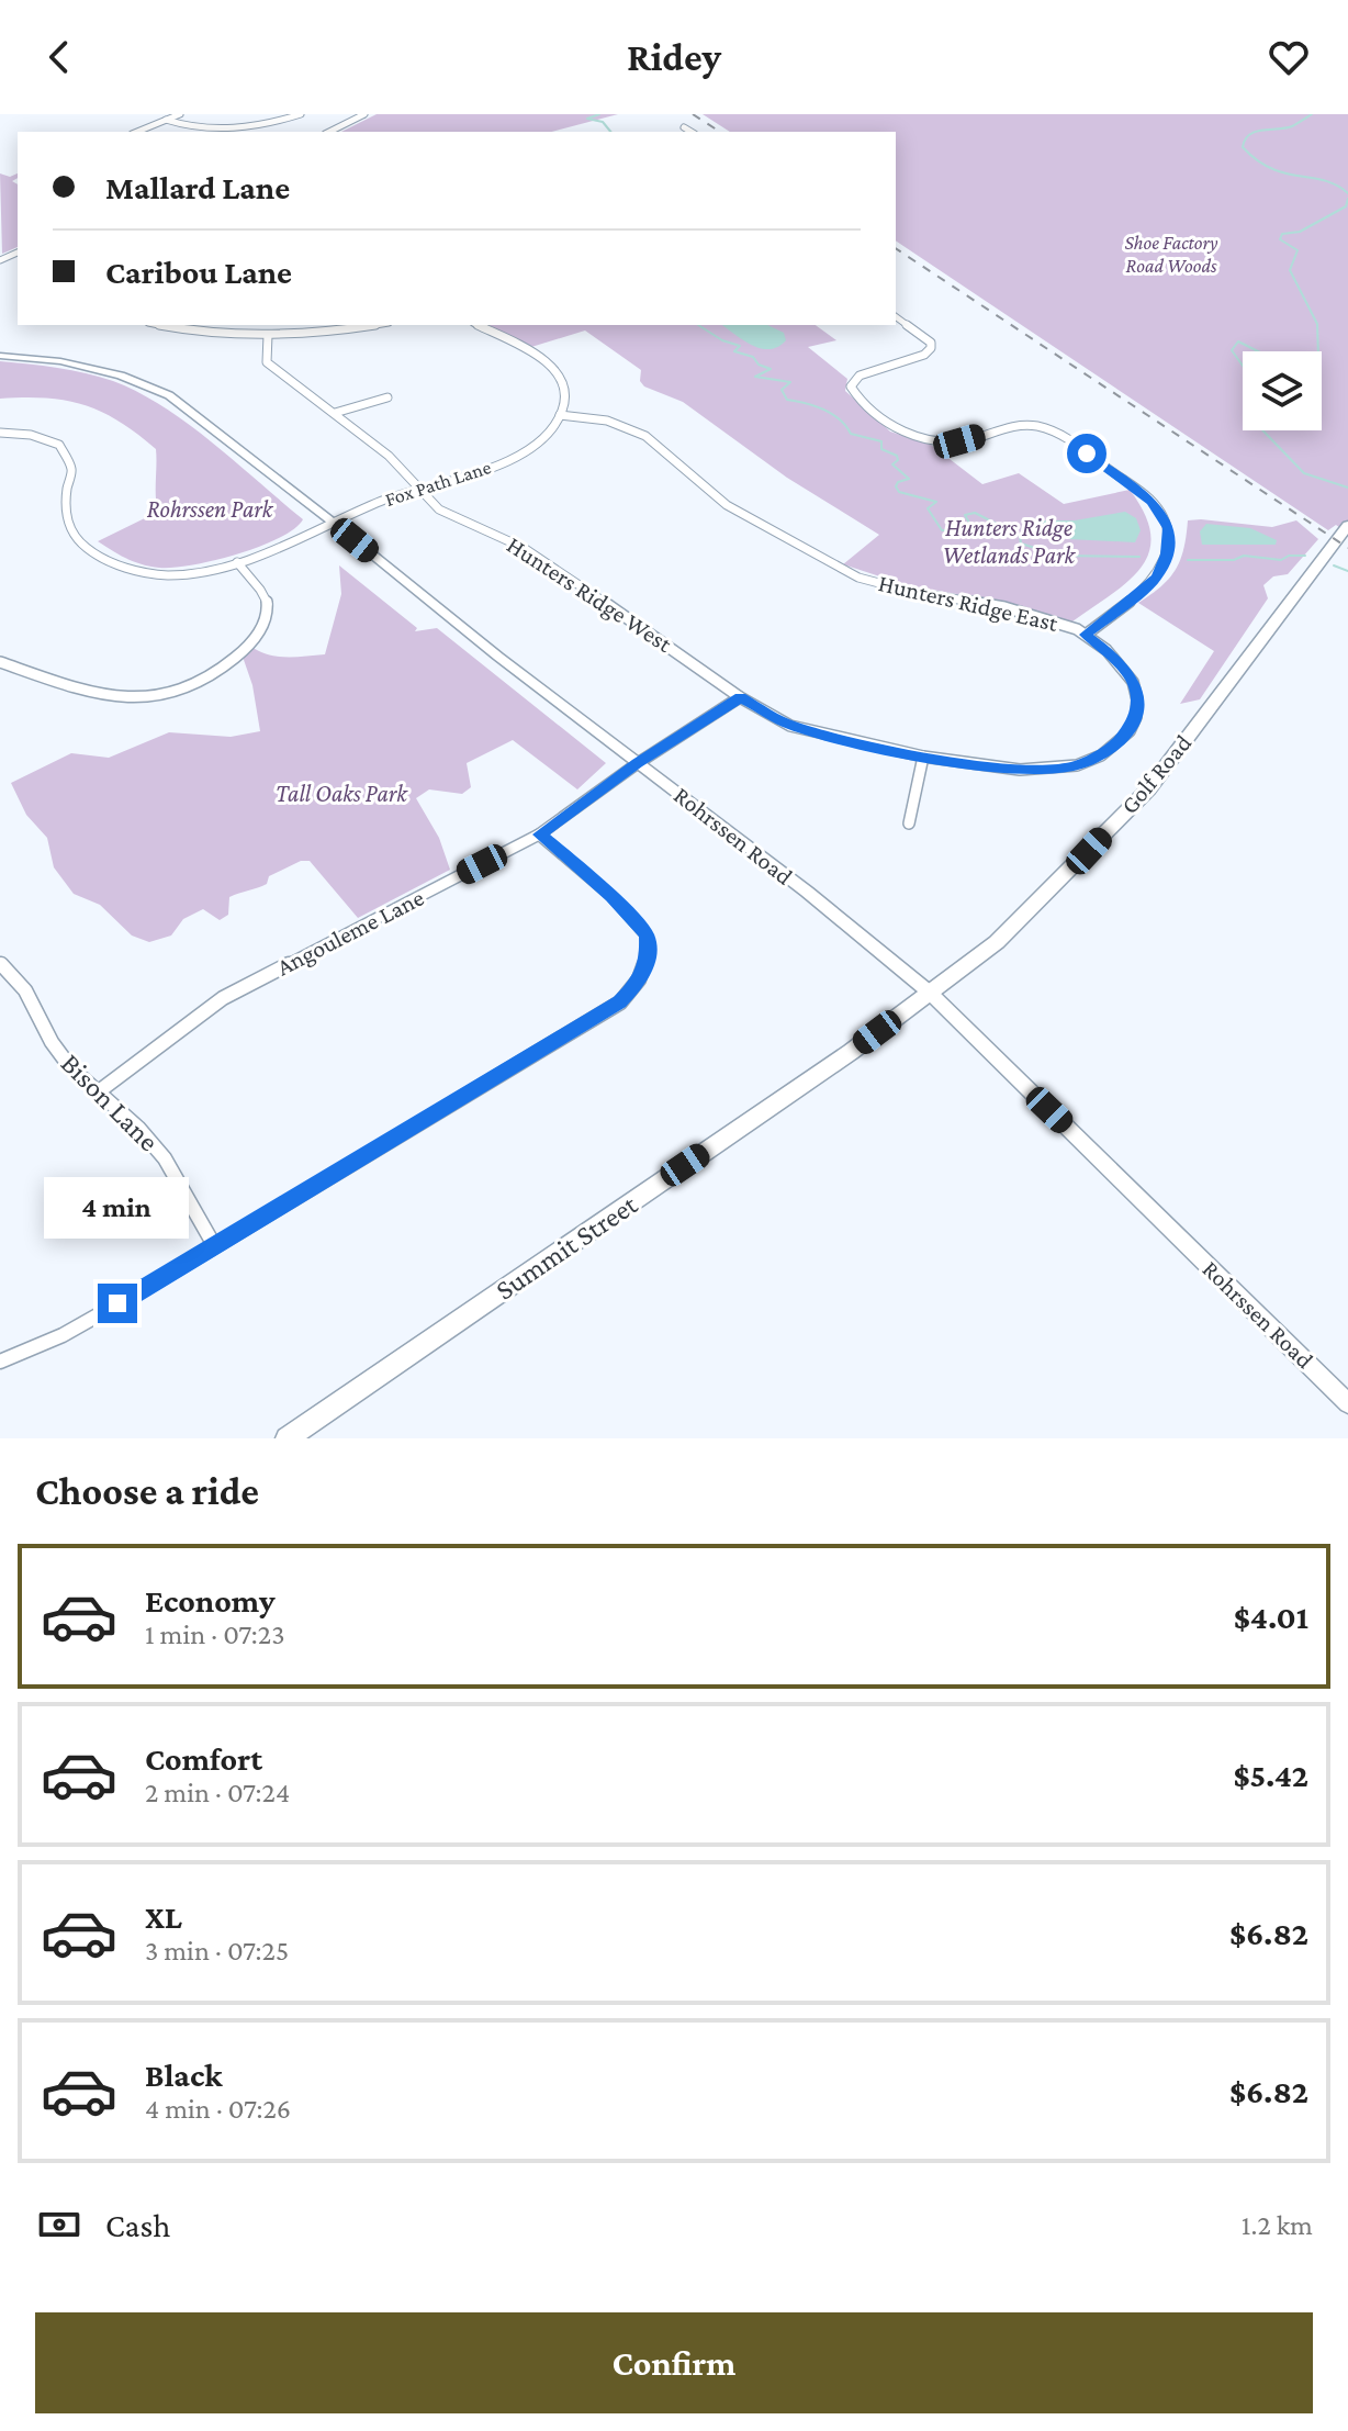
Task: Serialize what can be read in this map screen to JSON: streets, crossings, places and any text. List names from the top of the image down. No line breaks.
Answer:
{"streets":{"main road":["Golf Road","Summit Street"],"street":["Fox Path Lane","Hunters Ridge West","Hunters Ridge East","Rohrssen Road","Angouleme Lane","Bison Lane"]},"crossings":[["Fox Path Lane","Hunters Ridge West"],["Fox Path Lane","Hunters Ridge East"],["Fox Path Lane","Rohrssen Road"],["Hunters Ridge West","Hunters Ridge East"],["Hunters Ridge West","Angouleme Lane"],["Golf Road","Rohrssen Road"],["Golf Road","Summit Street"],["Rohrssen Road","Angouleme Lane"],["Rohrssen Road","Summit Street"],["Angouleme Lane","Bison Lane"]],"parks":["Shoe Factory Road Woods","Rohrssen Park","Hunters Ridge Wetlands Park","Tall Oaks Park"],"page":{"header":"Ridey","banner":["Mallard Lane","Caribou Lane"],"bubble":"4 min","heading":"Choose a ride","list":[{"name":"Economy","note":"1 min · 07:23","value":"$4.01"},{"name":"Comfort","note":"2 min · 07:24","value":"$5.42"},{"name":"XL","note":"3 min · 07:25","value":"$6.82"},{"name":"Black","note":"4 min · 07:26","value":"$6.82"}],"pay":["Cash","1.2 km"],"buttons":"Confirm"}}
